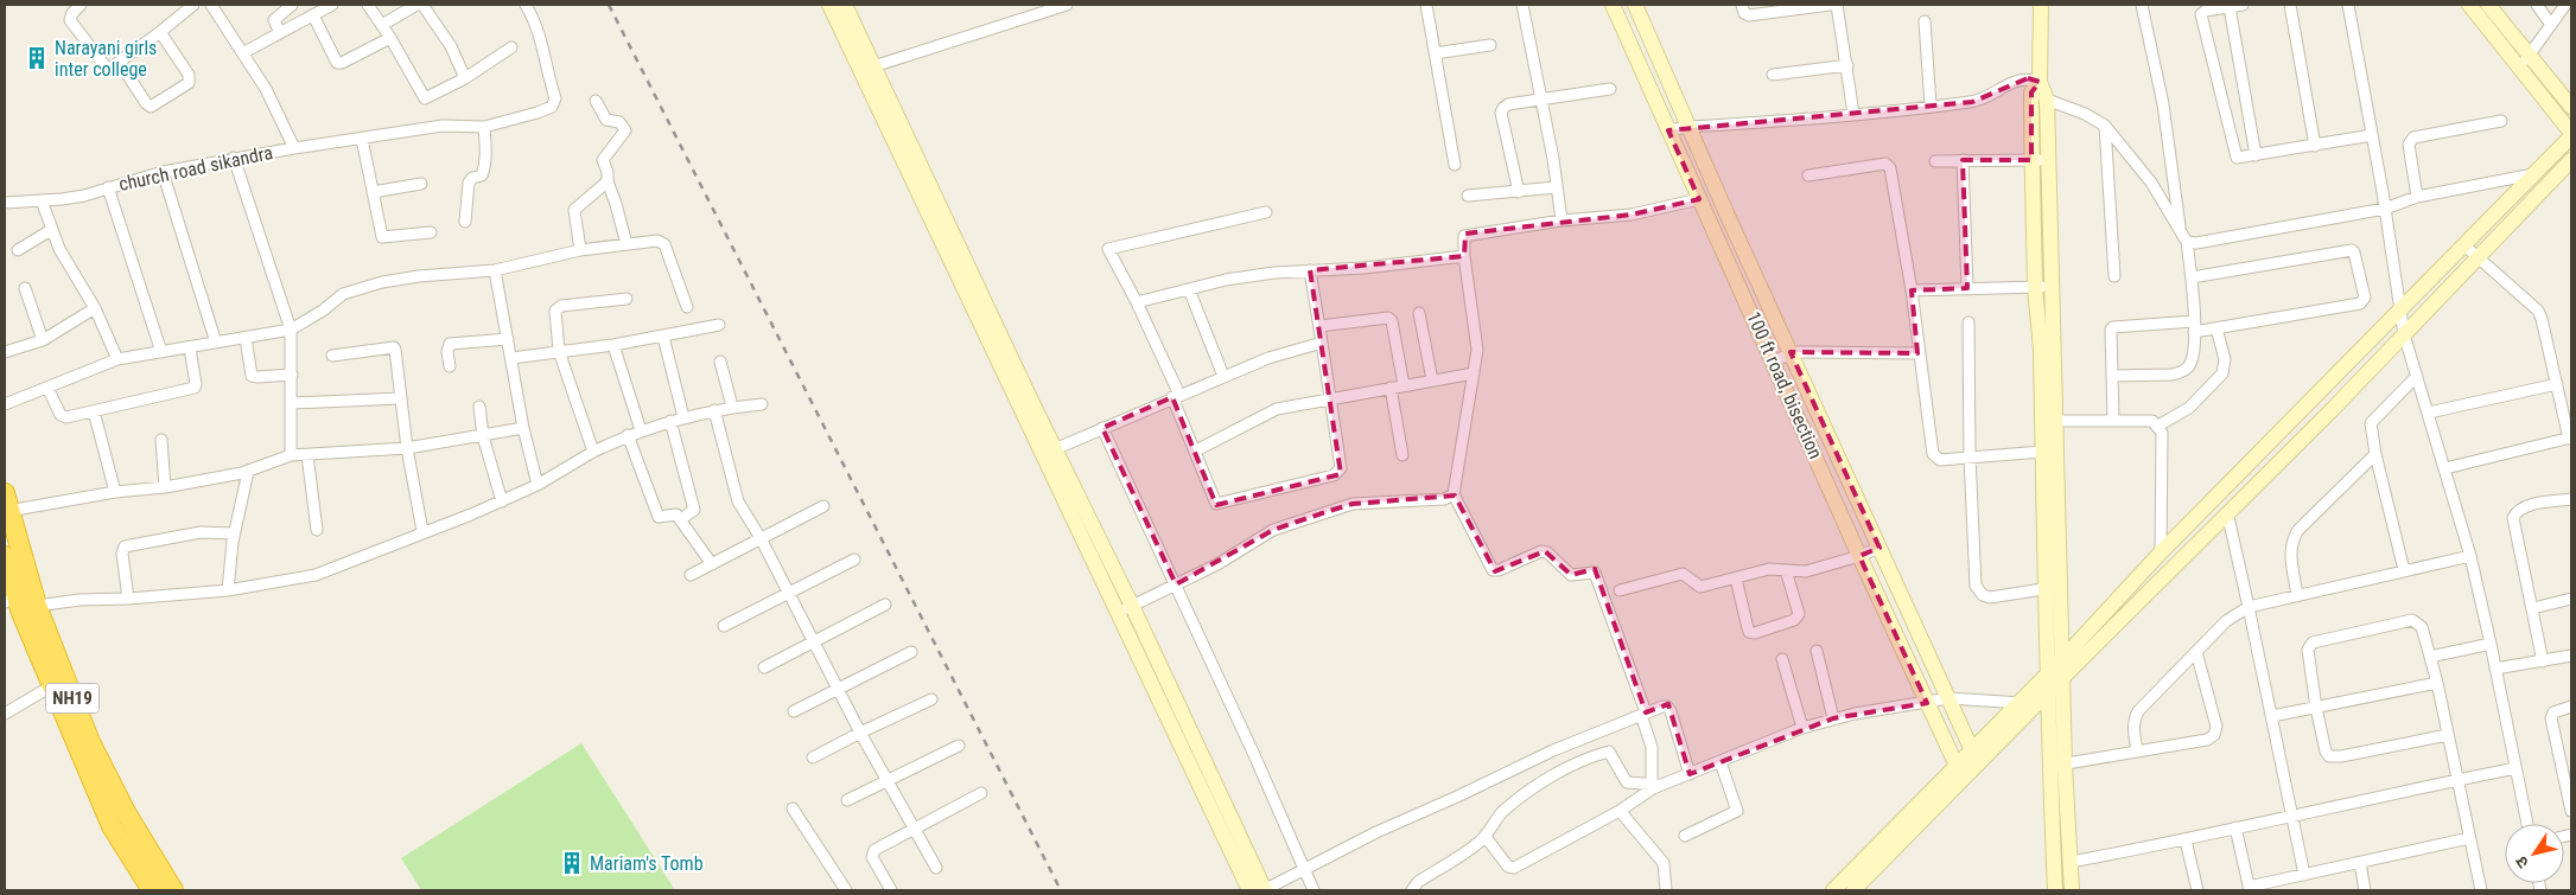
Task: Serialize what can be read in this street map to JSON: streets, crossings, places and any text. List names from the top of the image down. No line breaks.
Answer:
{"streets":{"highway":["NH19"],"street":["church road sikandra","100 ft road, bisection"]},"places":{"building":["Narayani girls inter college","Mariam's Tomb"]},"north":"bottom left"}
